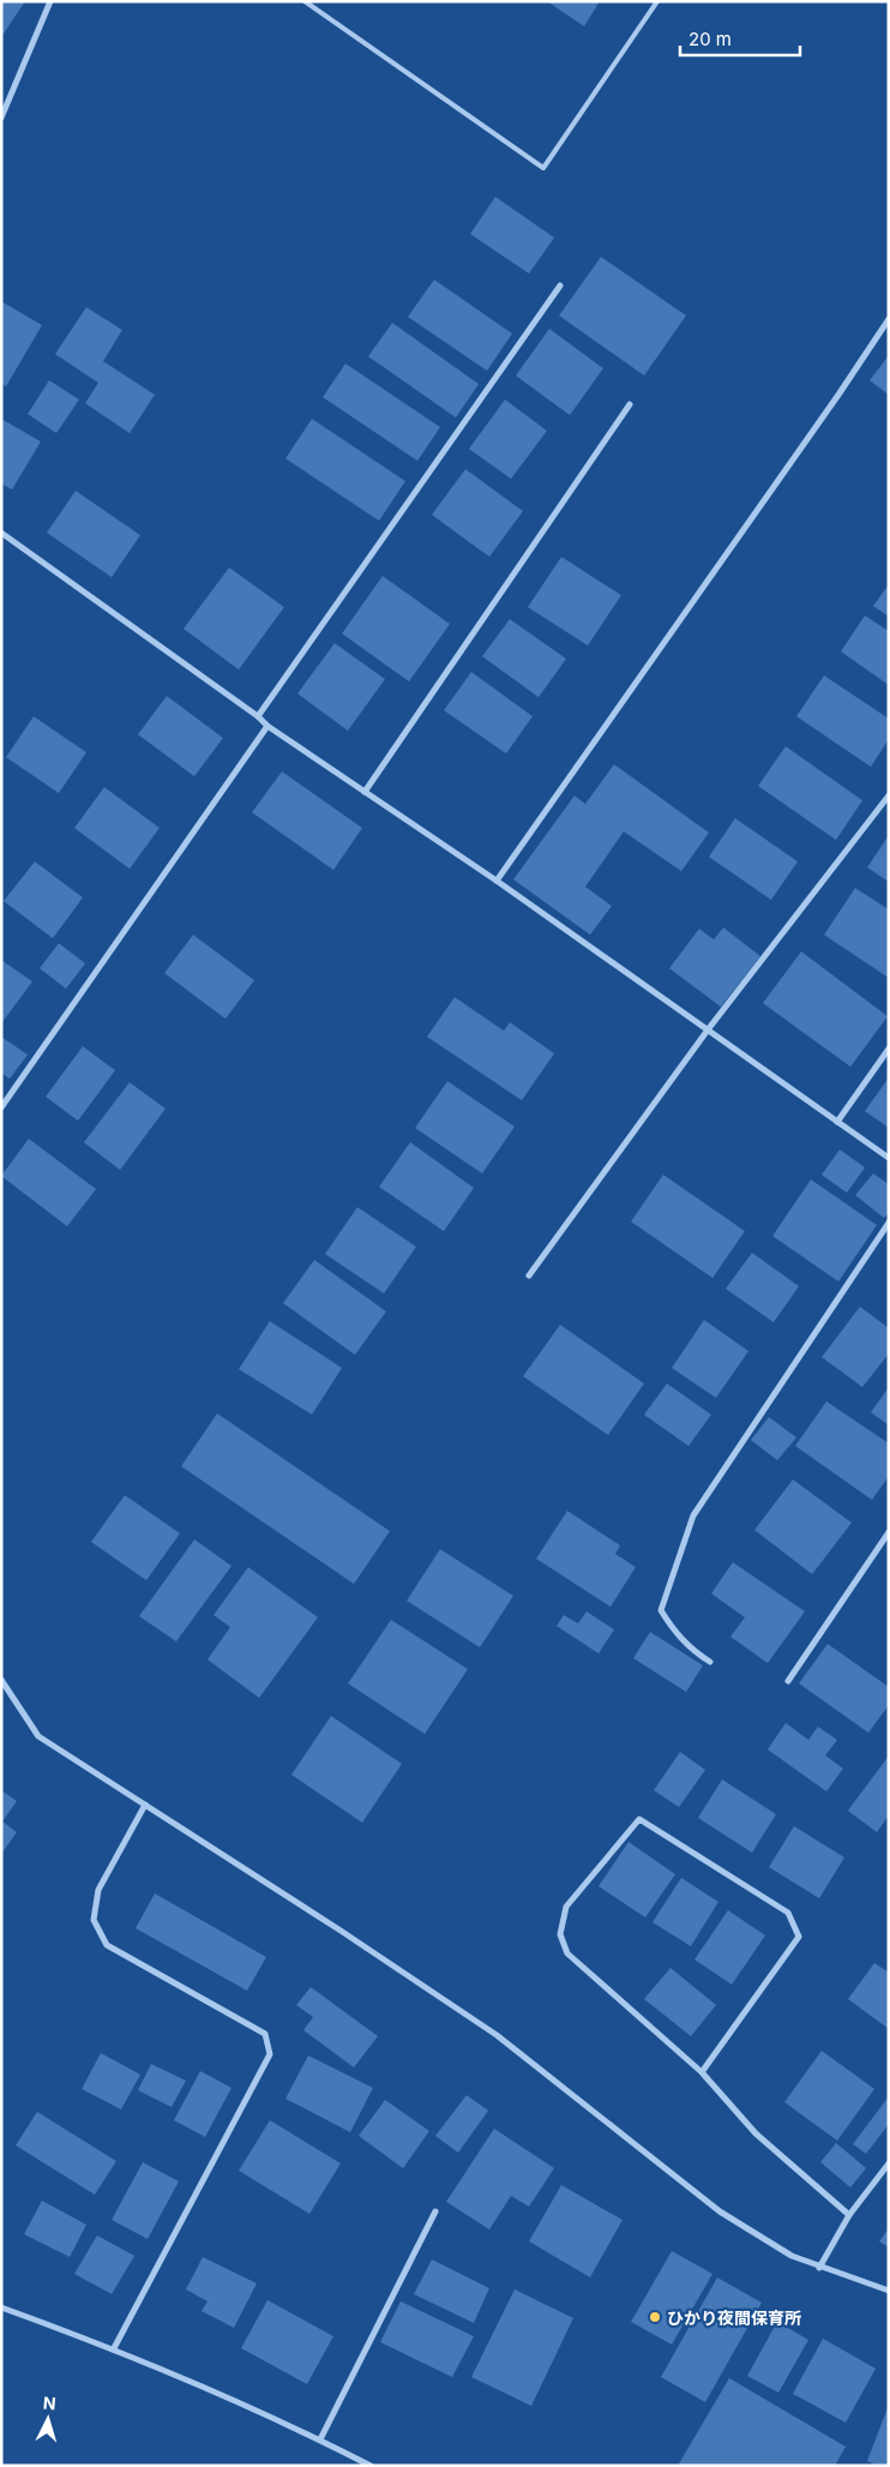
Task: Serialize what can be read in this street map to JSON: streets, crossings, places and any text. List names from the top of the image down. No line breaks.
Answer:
{"places":["ひかり夜間保育所"],"scale_bar":"20 m","north":"top"}
